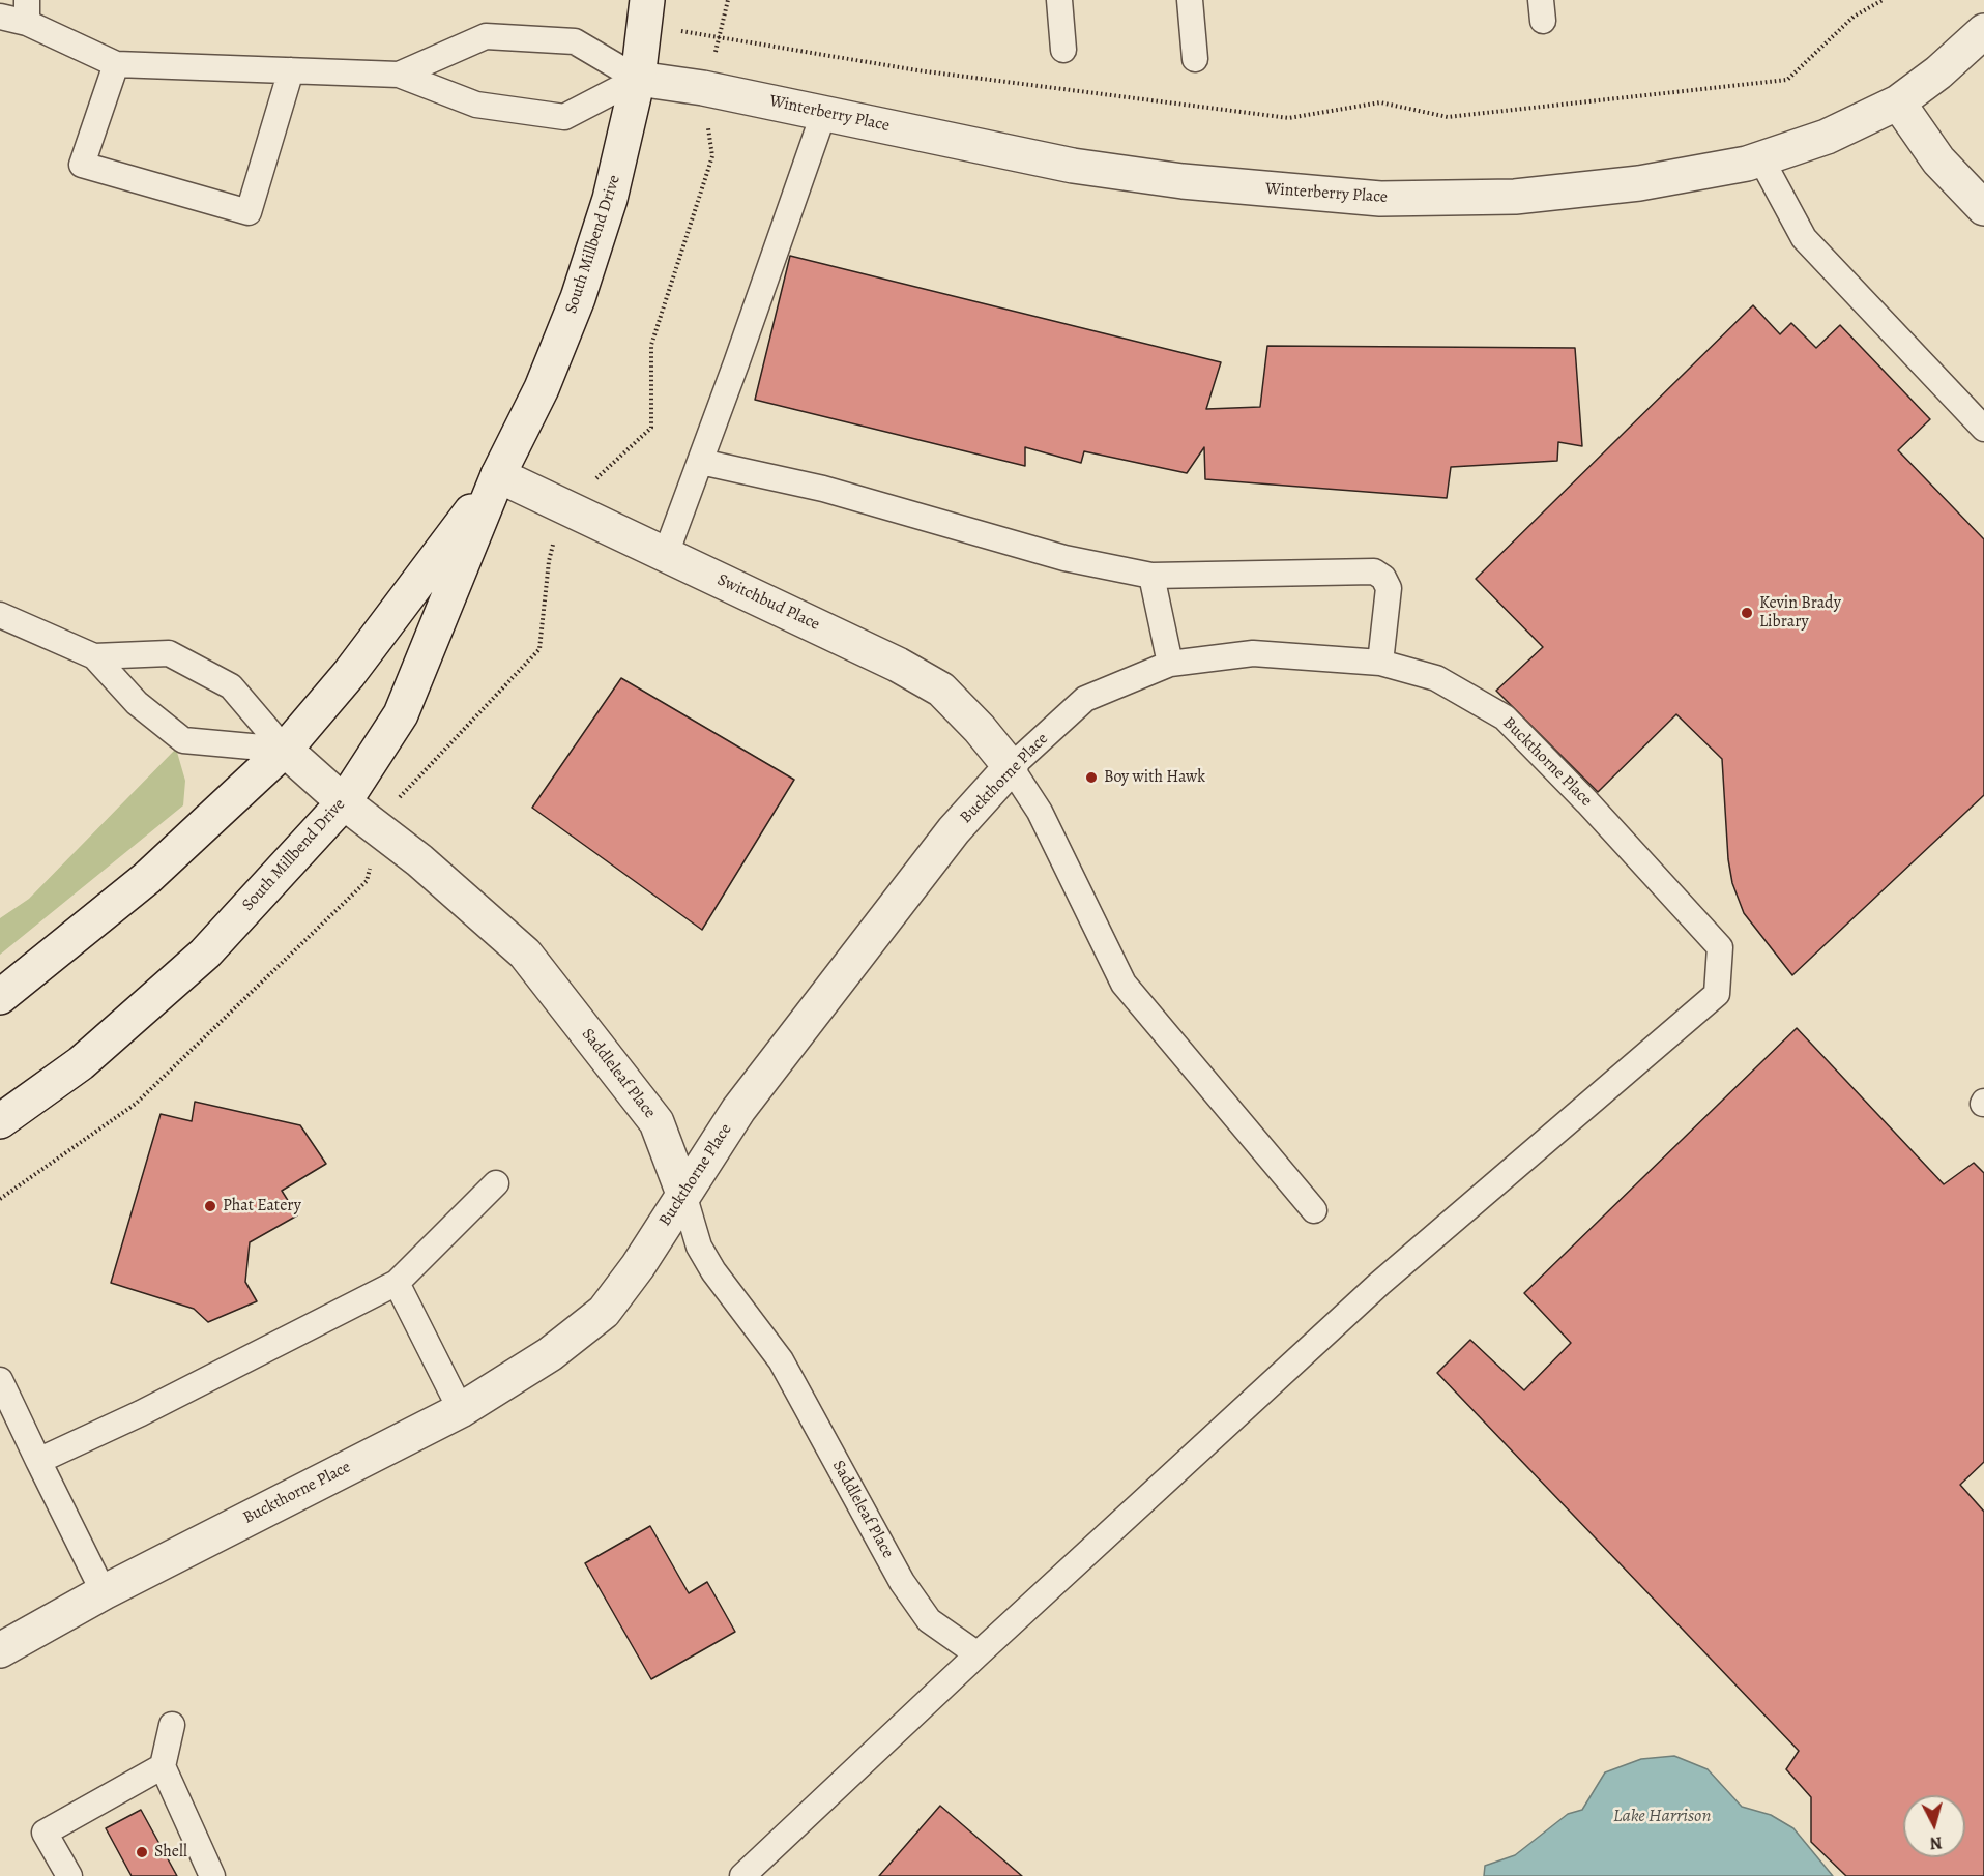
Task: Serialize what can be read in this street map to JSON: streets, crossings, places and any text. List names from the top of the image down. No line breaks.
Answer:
{"streets":{"street":["Winterberry Place","South Millbend Drive","Switchbud Place","Buckthorne Place","Saddleleaf Place"]},"crossings":[["Winterberry Place","South Millbend Drive"],["South Millbend Drive","Switchbud Place"],["South Millbend Drive","Saddleleaf Place"],["Switchbud Place","Buckthorne Place"],["Buckthorne Place","Saddleleaf Place"]],"water":["Lake Harrison"],"places":["Kevin Brady Library","Boy with Hawk","Phat Eatery","Shell"],"north":"bottom"}
